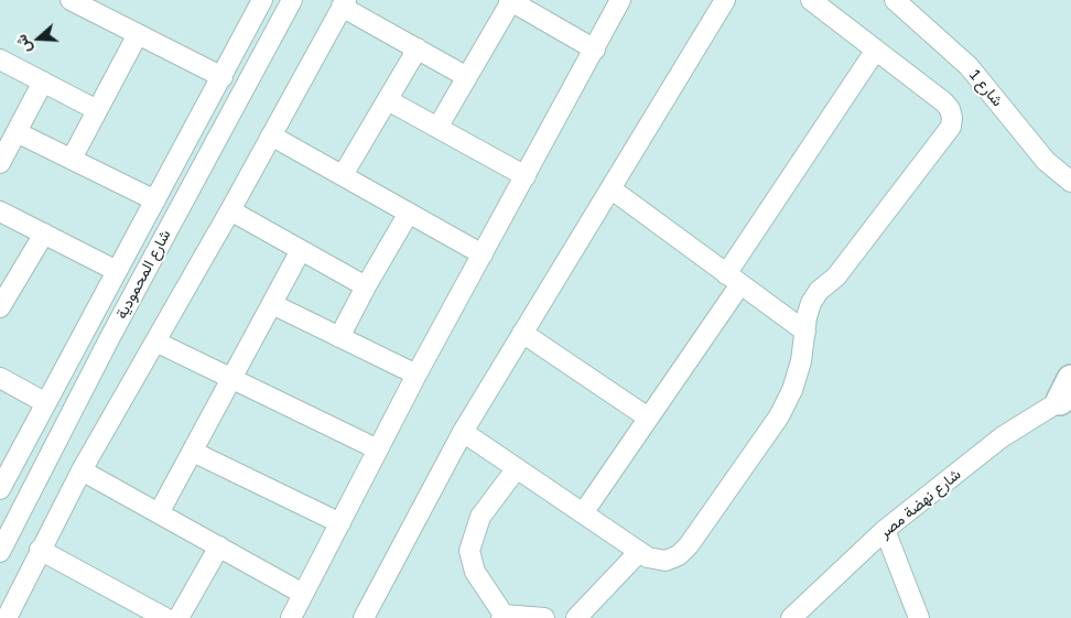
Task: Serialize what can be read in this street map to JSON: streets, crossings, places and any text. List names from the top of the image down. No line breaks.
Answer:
{"streets":{"street":["شارع 1","شارع المحمودية","شارع نهضة مصر"]},"north":"left"}
